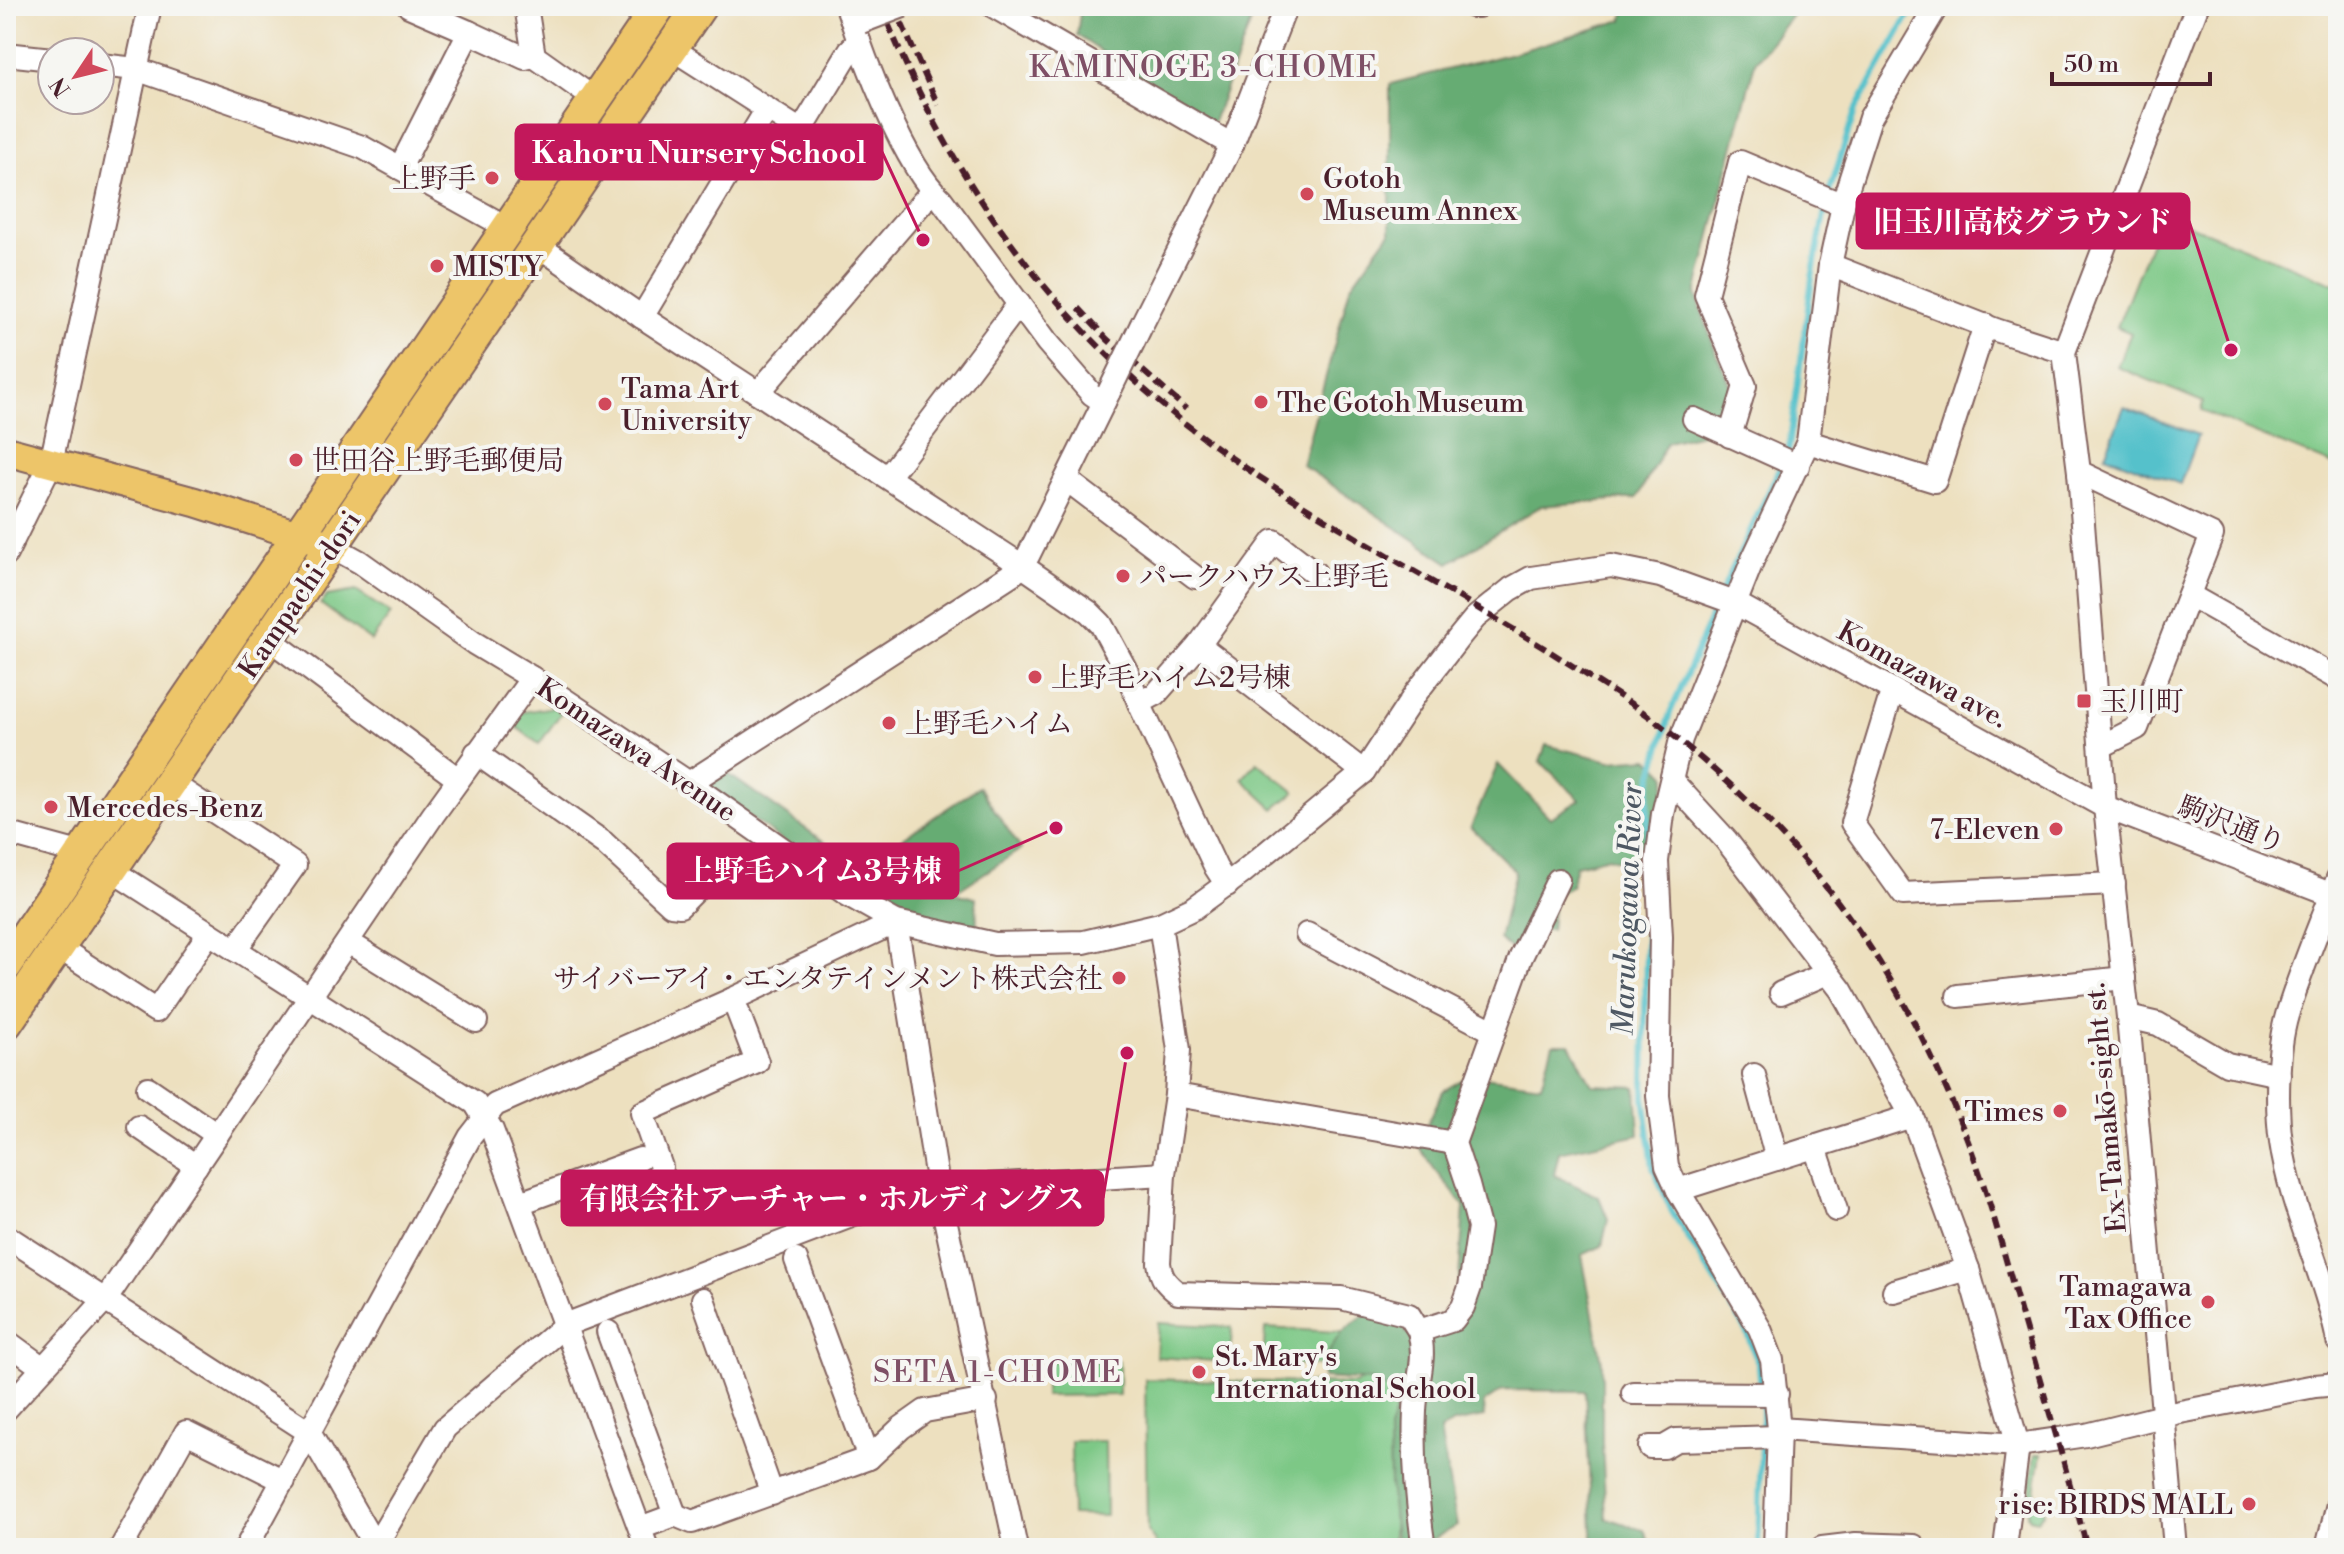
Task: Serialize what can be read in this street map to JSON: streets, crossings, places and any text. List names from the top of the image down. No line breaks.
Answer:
{"streets":{"highway":["Kampachi-dori"],"main road":["Komazawa Avenue"],"street":["Komazawa ave.","駒沢通り","Ex-Tamakō-sight st."]},"crossings":[["Kampachi-dori","Komazawa Avenue"],["Komazawa ave.","Komazawa Avenue"],["Komazawa ave.","駒沢通り"],["Komazawa ave.","Ex-Tamakō-sight st."],["駒沢通り","Ex-Tamakō-sight st."]],"districts":["KAMINOGE 3-CHOME","SETA 1-CHOME"],"water":["Marukogawa River"],"places":{"other":["上野手","Gotoh Museum Annex","Kahoru Nursery School","MISTY","旧玉川高校グラウンド","The Gotoh Museum","Tama Art University","世田谷上野毛郵便局","パークハウス上野毛","上野毛ハイム2号棟","上野毛ハイム","Mercedes-Benz","上野毛ハイム3号棟","7-Eleven","サイバーアイ・エンタテインメント株式会社","有限会社アーチャー・ホルディングス","Times","Tamagawa Tax Office","St. Mary's International School","rise: BIRDS MALL"],"transit":["玉川町"]},"scale_bar":"50 m","north":"bottom left"}
